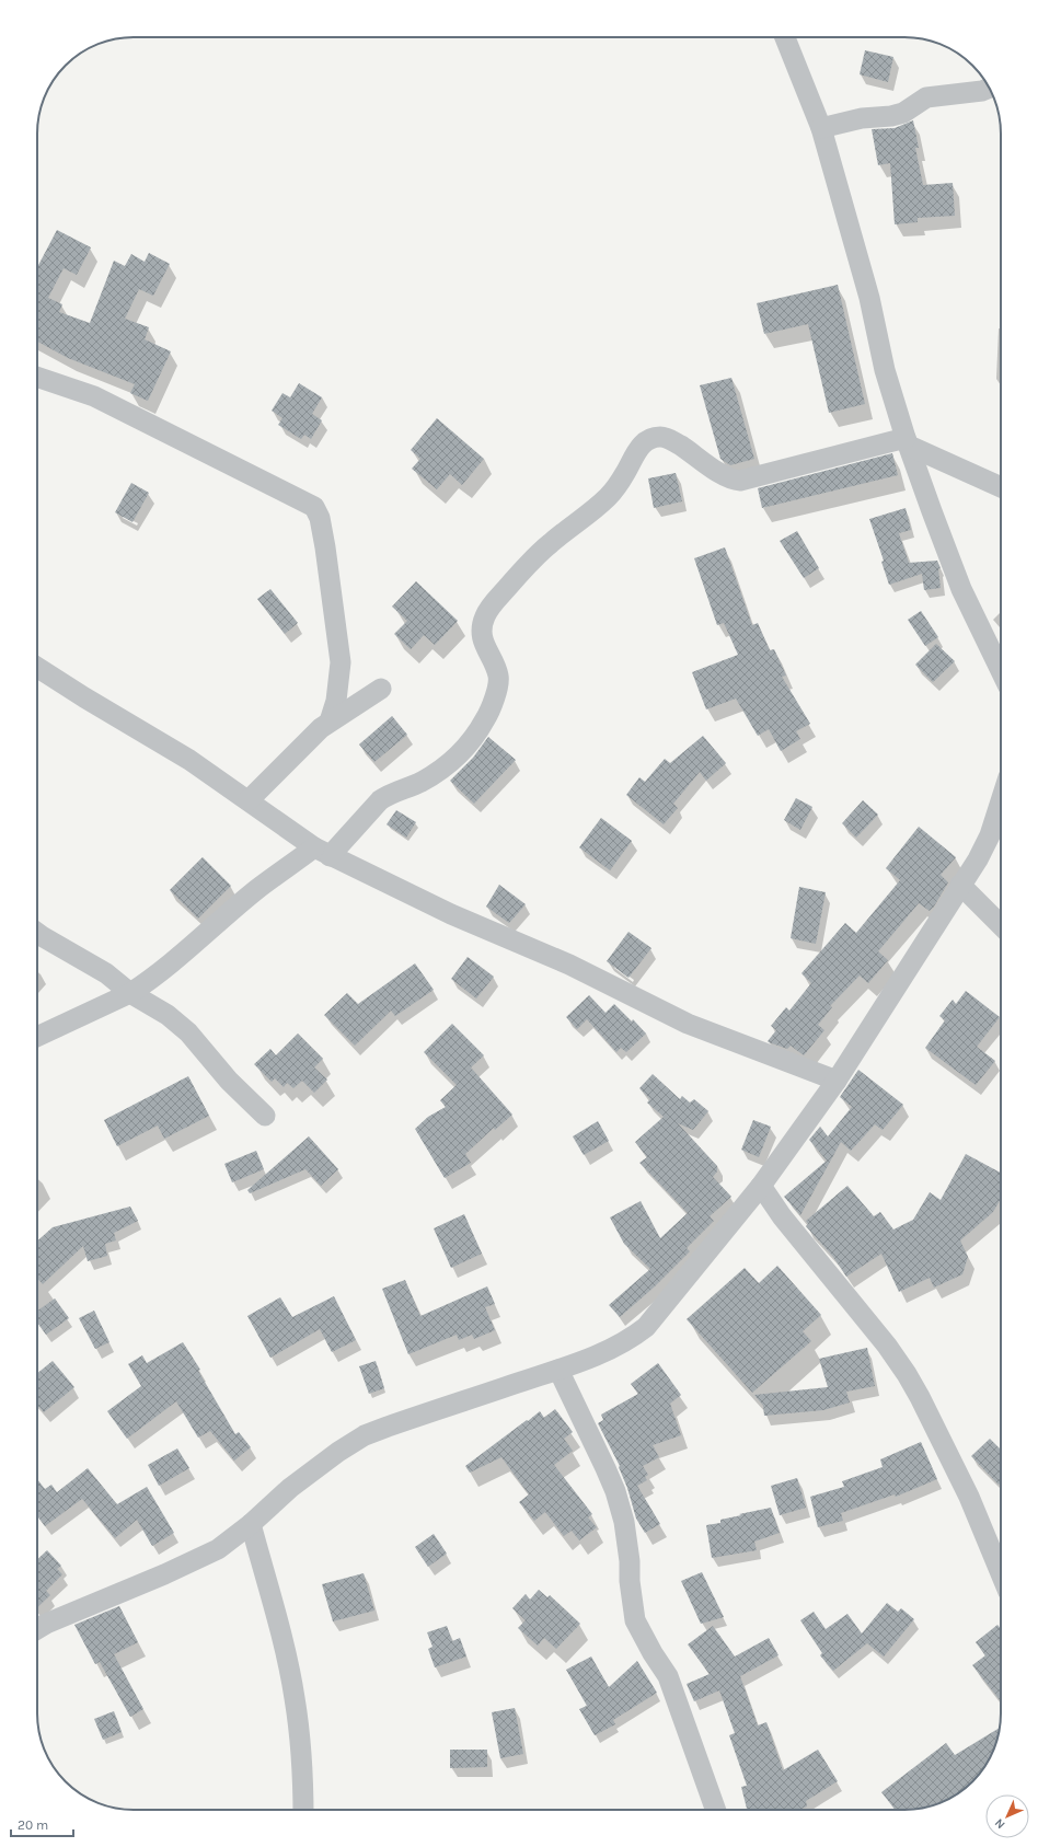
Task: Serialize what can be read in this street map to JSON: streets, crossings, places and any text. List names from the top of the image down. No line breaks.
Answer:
{"scale_bar":"20 m","north":"bottom left"}
